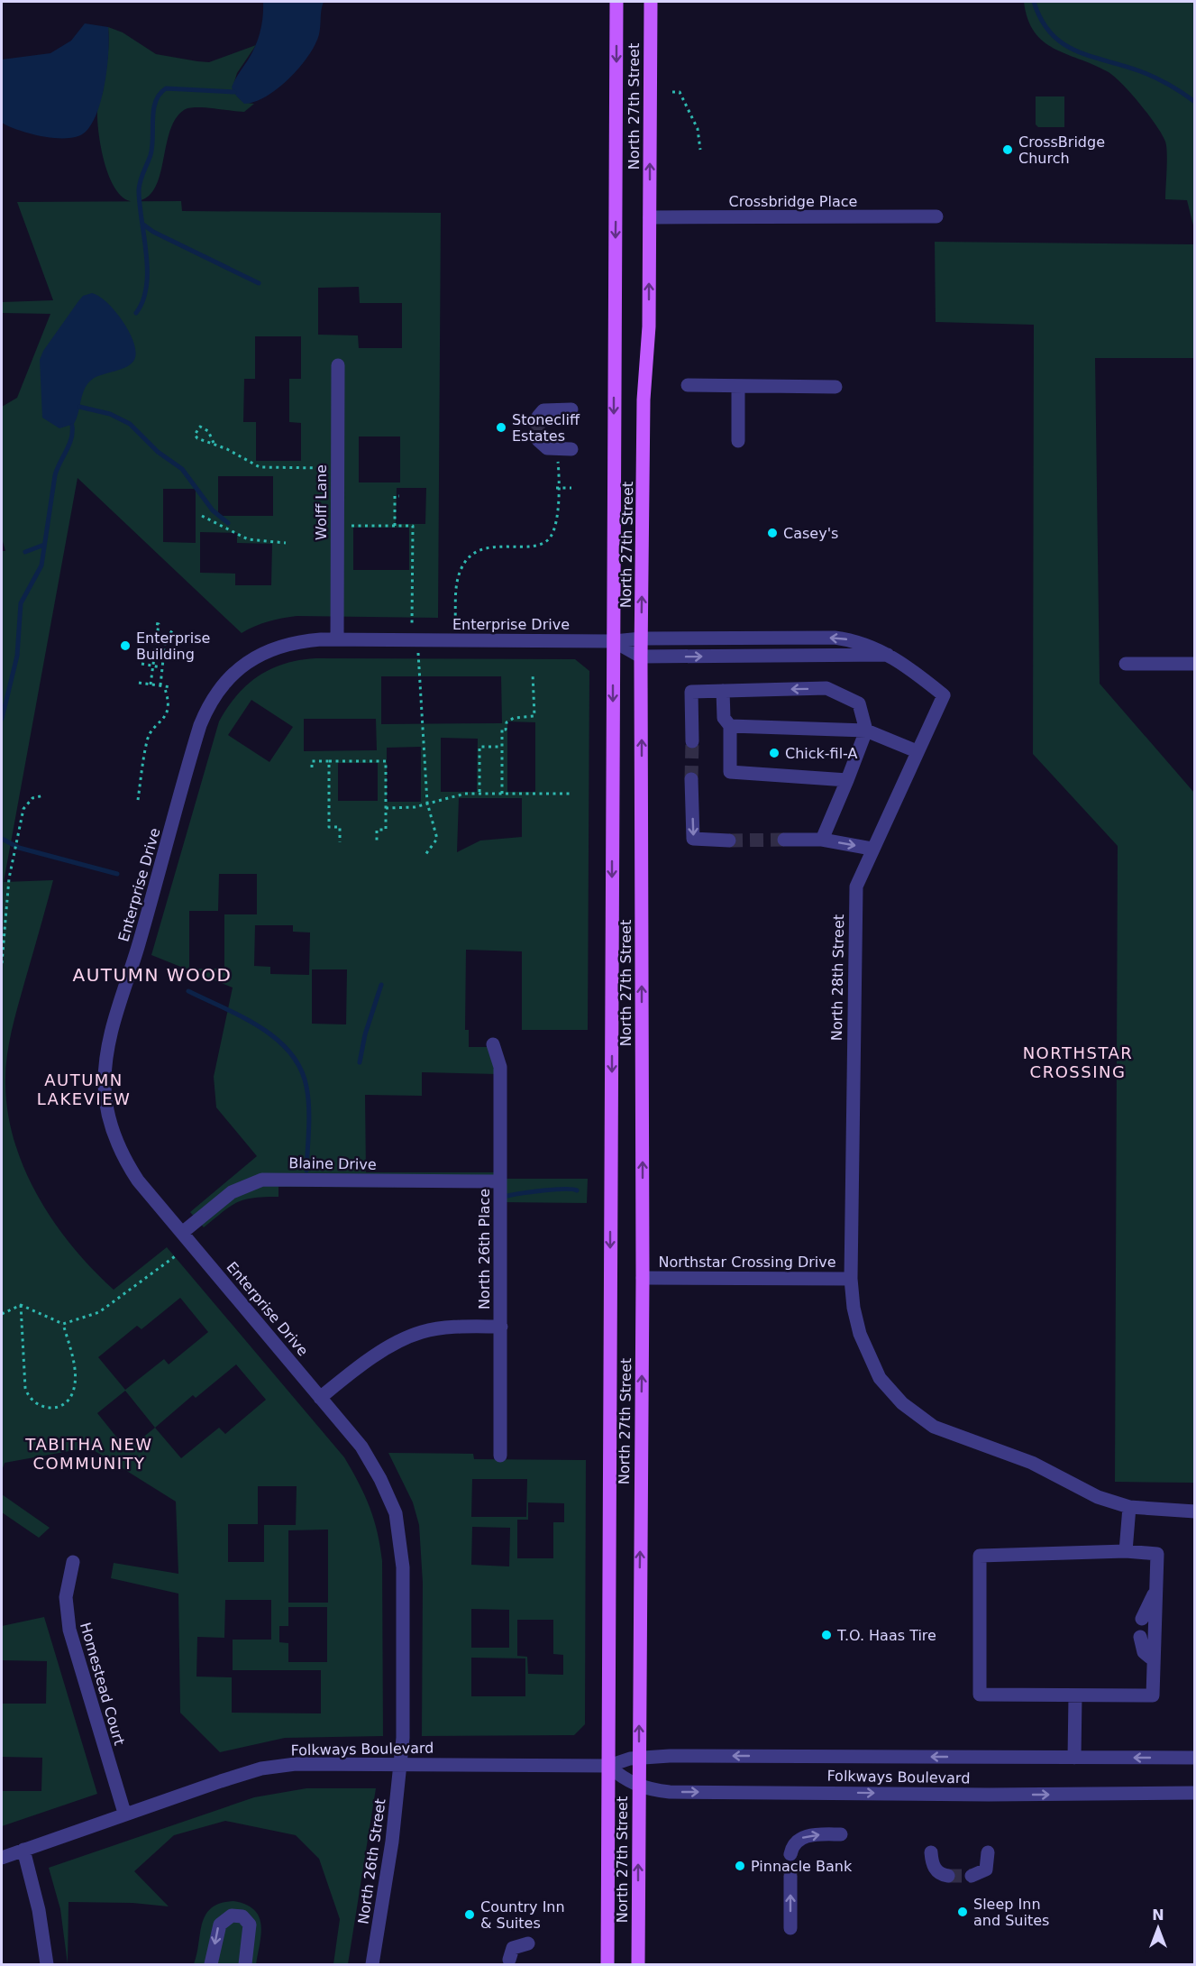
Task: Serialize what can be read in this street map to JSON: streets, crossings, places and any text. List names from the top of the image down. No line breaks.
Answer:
{"streets":{"main road":["North 27th Street"],"street":["Crossbridge Place","Wolff Lane","Enterprise Drive","North 28th Street","Blaine Drive","North 26th Place","Northstar Crossing Drive","Homestead Court","Folkways Boulevard","North 26th Street"]},"crossings":[["North 27th Street","Crossbridge Place"],["North 27th Street","Enterprise Drive"],["North 27th Street","Northstar Crossing Drive"],["North 27th Street","Folkways Boulevard"],["Wolff Lane","Enterprise Drive"],["Enterprise Drive","North 28th Street"],["Enterprise Drive","Blaine Drive"],["Enterprise Drive","Folkways Boulevard"],["Enterprise Drive","North 26th Street"],["North 28th Street","Northstar Crossing Drive"],["Blaine Drive","North 26th Place"],["Homestead Court","Folkways Boulevard"],["Folkways Boulevard","North 26th Street"]],"districts":["AUTUMN WOOD","NORTHSTAR CROSSING","AUTUMN LAKEVIEW","TABITHA NEW COMMUNITY"],"places":["CrossBridge Church","Stonecliff Estates","Casey's","Enterprise Building","Chick-fil-A","T.O. Haas Tire","Pinnacle Bank","Sleep Inn and Suites","Country Inn & Suites"],"north":"top"}
